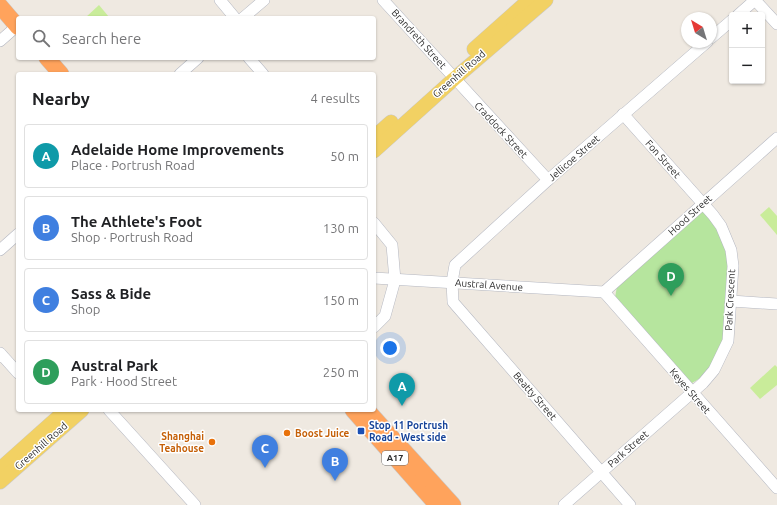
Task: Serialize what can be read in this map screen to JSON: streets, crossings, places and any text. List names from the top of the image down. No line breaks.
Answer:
{"streets":{"highway":["A17"],"main road":["Greenhill Road"],"street":["Brandreth Street","Craddock Street","Jellicoe Street","Fon Street","Hood Street","Austral Avenue","Park Crescent","Keyes Street","Beatty Street","Park Street"]},"crossings":[["Brandreth Street","Greenhill Road"],["Brandreth Street","Craddock Street"],["Greenhill Road","Craddock Street"],["Craddock Street","Jellicoe Street"],["Jellicoe Street","Fon Street"],["Jellicoe Street","Austral Avenue"],["Jellicoe Street","Beatty Street"],["Fon Street","Hood Street"],["Fon Street","Park Crescent"],["Hood Street","Austral Avenue"],["Hood Street","Park Crescent"],["Hood Street","Keyes Street"],["Austral Avenue","Keyes Street"],["Austral Avenue","Beatty Street"],["Park Crescent","Keyes Street"],["Park Crescent","Park Street"],["Keyes Street","Park Street"],["Beatty Street","Park Street"]],"places":{"transit":["Stop 11 Portrush Road - West side"],"other":["Boost Juice","Shanghai Teahouse"]},"north":"top left","page":{"map_buttons":["+","−"],"search":"Search here","heading":["Nearby","4 results"],"list":[{"mark":"A","name":"Adelaide Home Improvements","note":"Place · Portrush Road","value":"50 m"},{"mark":"B","name":"The Athlete's Foot","note":"Shop · Portrush Road","value":"130 m"},{"mark":"C","name":"Sass & Bide","note":"Shop","value":"150 m"},{"mark":"D","name":"Austral Park","note":"Park · Hood Street","value":"250 m"}],"pins":["D","A","C","B"]}}
